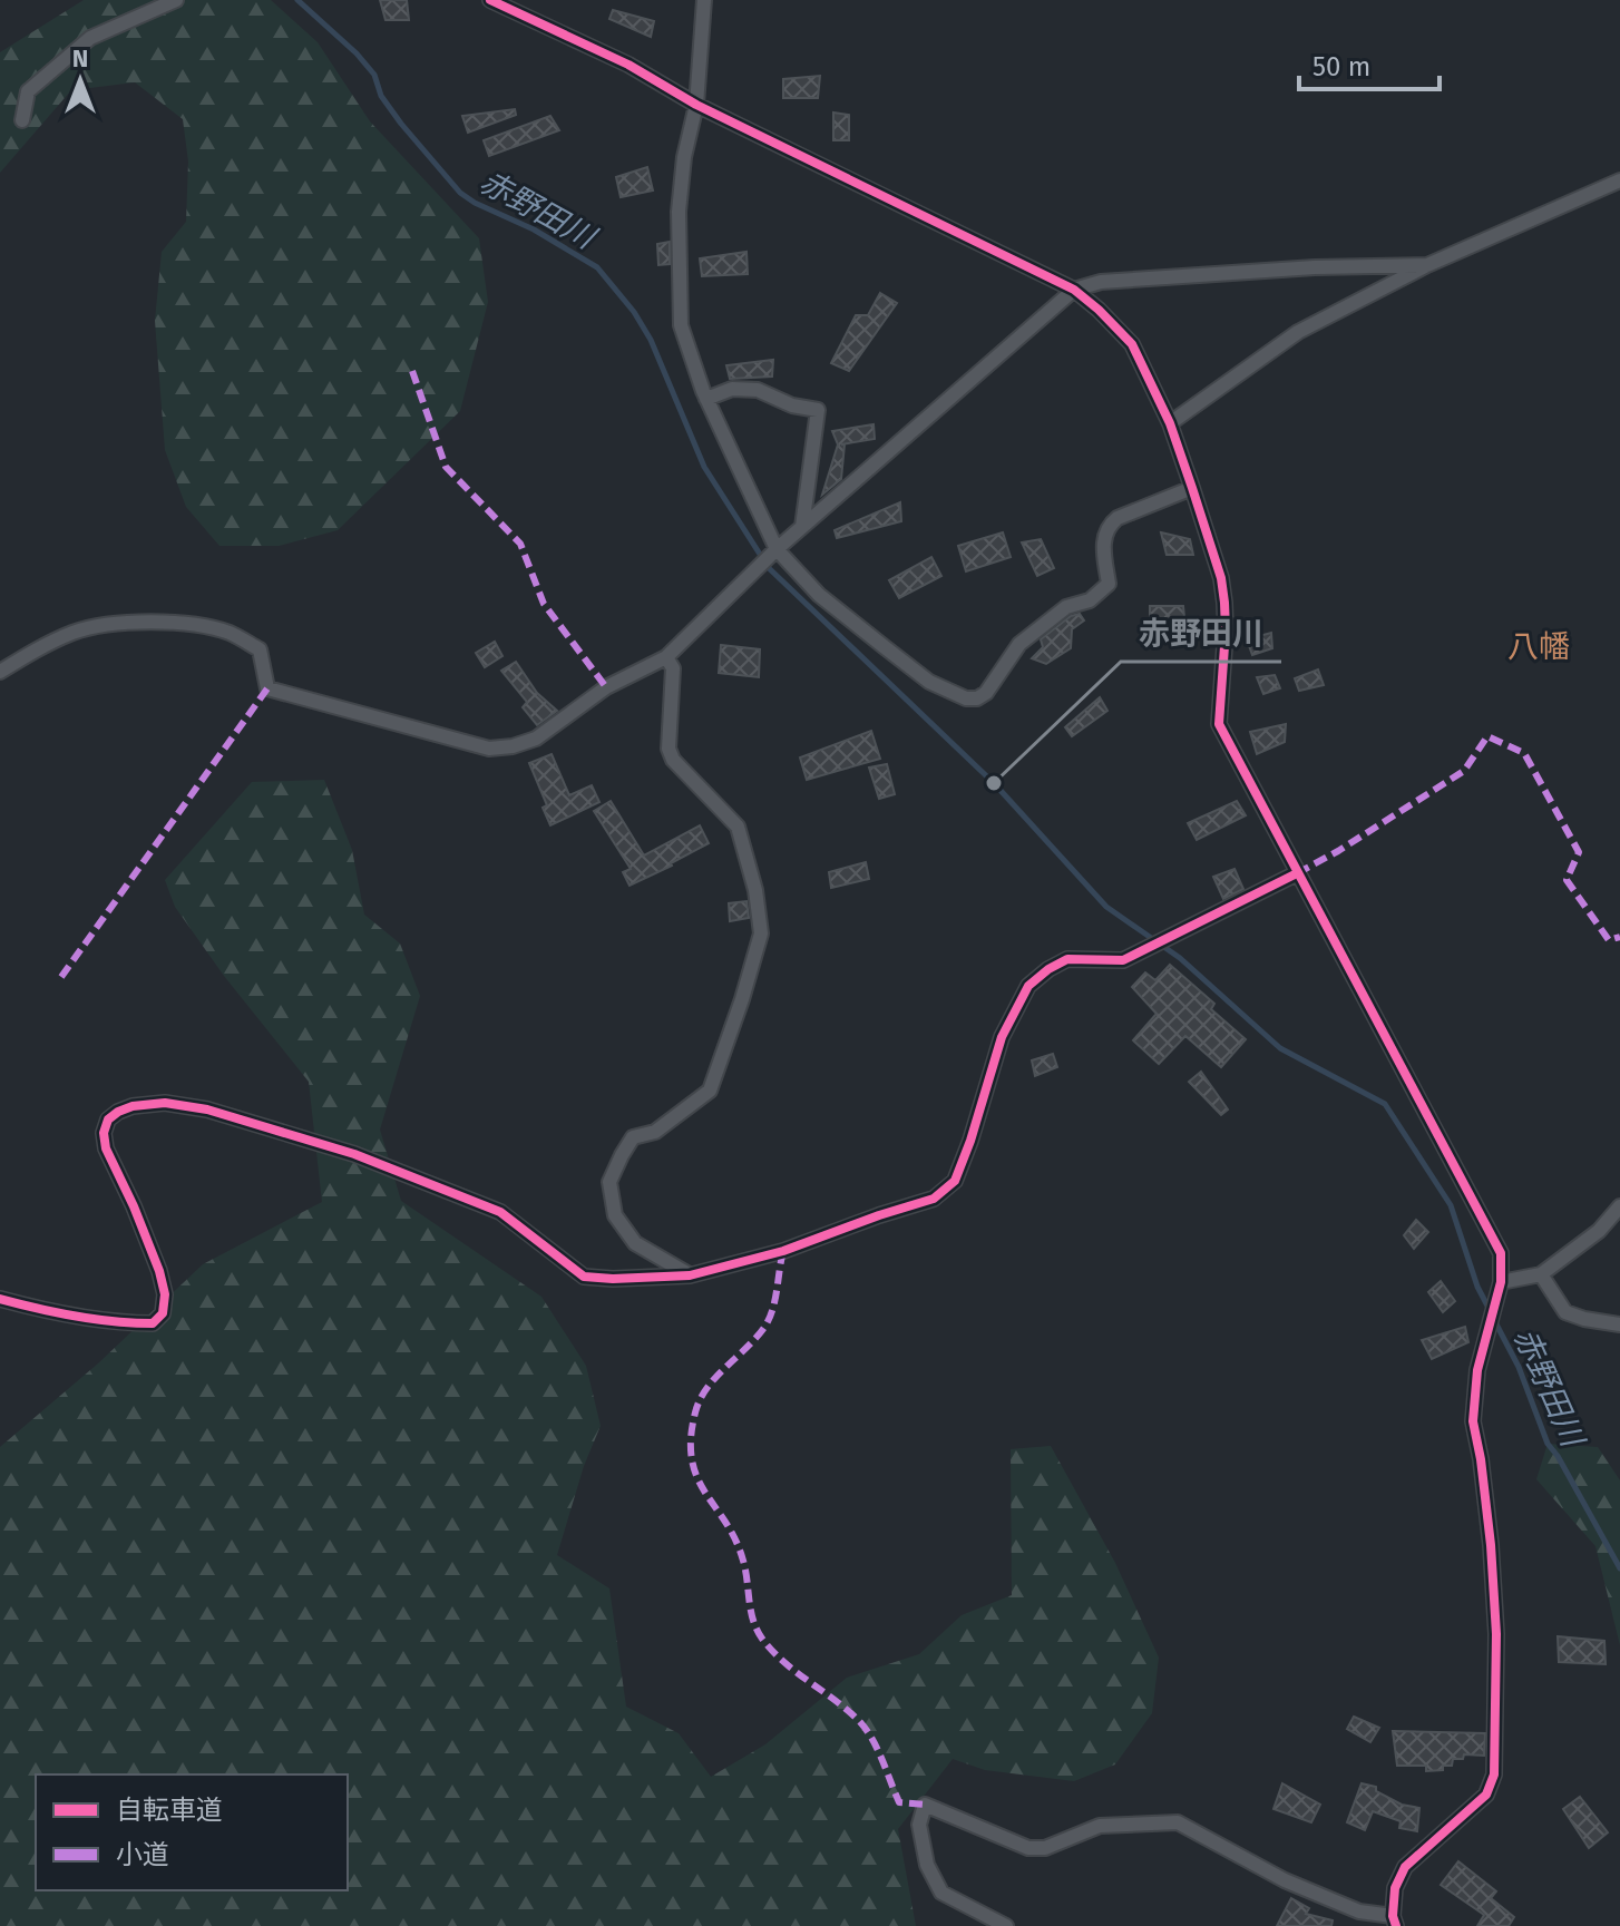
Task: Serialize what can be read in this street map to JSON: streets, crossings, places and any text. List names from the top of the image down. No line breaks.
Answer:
{"districts":["八幡"],"water":["赤野田川"],"places":["赤野田川"],"legend":["自転車道","小道"],"scale_bar":"50 m","north":"top"}
